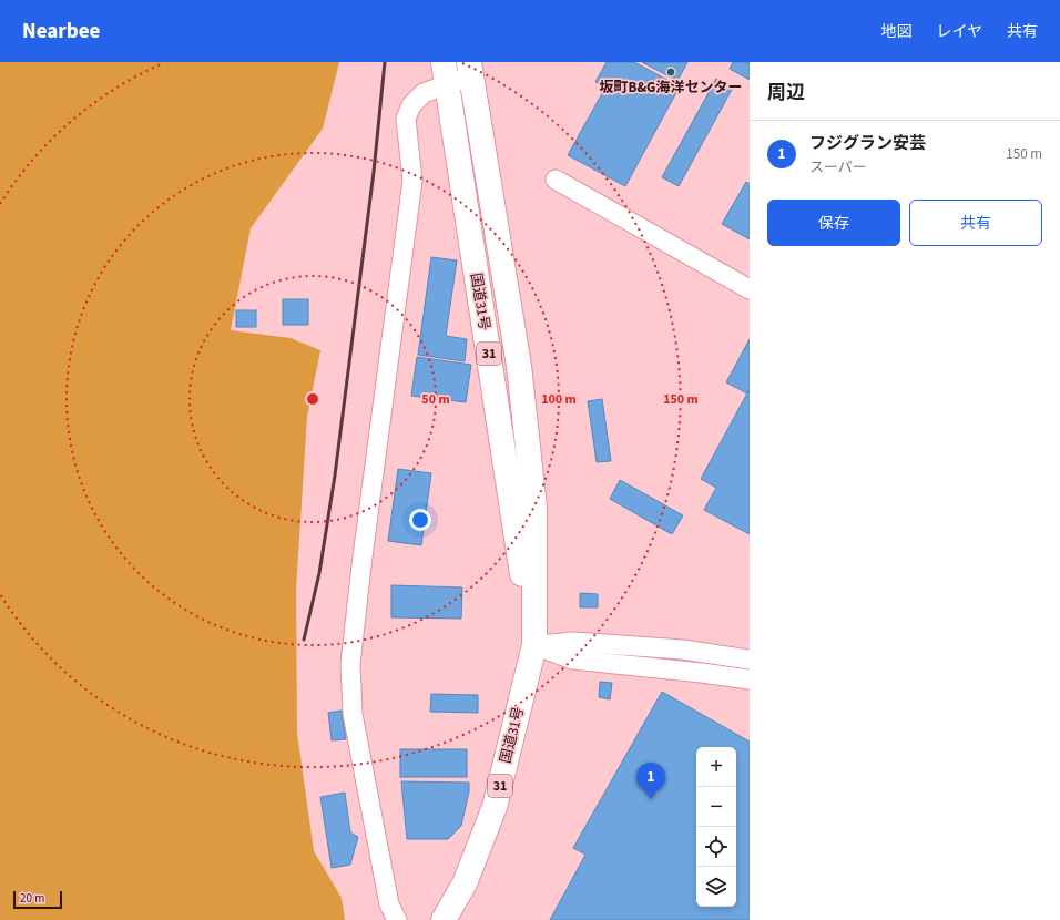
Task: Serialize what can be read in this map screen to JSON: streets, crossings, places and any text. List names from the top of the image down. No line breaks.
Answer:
{"streets":{"highway":["国道31号","31"]},"places":["坂町B&G海洋センター"],"scale_bar":"20 m","page":{"header":"Nearbee","nav":["地図","レイヤ","共有"],"heading":"周辺","list":[{"mark":"1","name":"フジグラン安芸","note":"スーパー","value":"150 m"}],"buttons":["保存","共有"],"map_buttons":["+","−"],"pins":"1","scale":"20 m"},"rings":["50 m","100 m","150 m"]}
